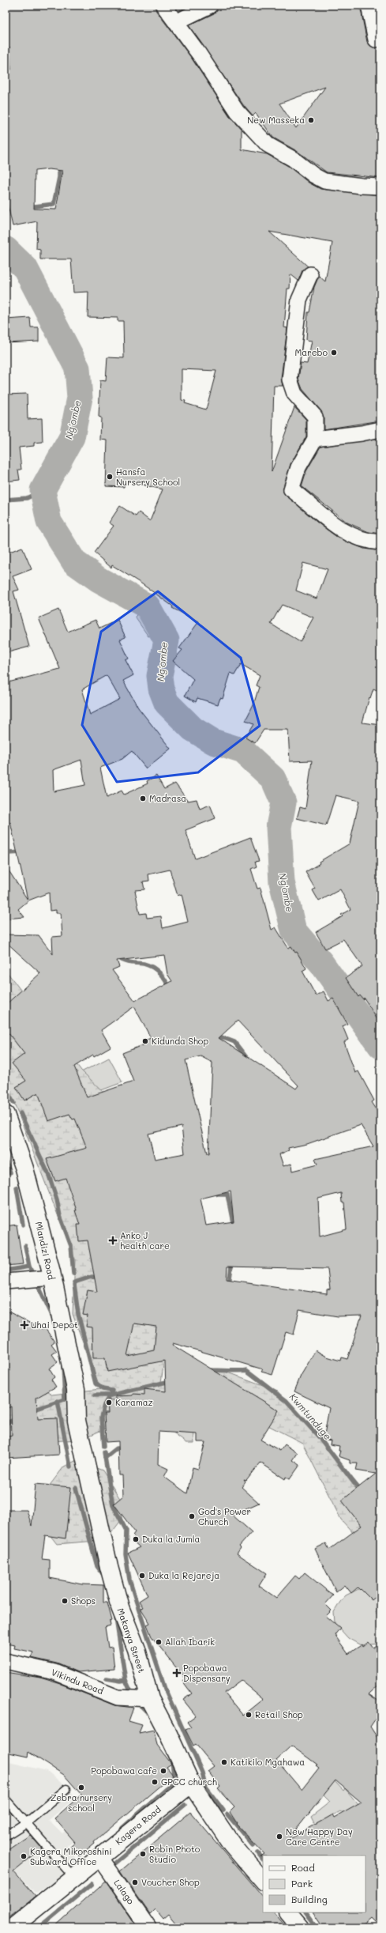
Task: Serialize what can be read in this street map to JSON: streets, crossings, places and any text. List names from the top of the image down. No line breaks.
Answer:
{"streets":{"street":["Mlandizi Road","Makanya Street","Vikindu Road","Kagera Road","Lalago"]},"crossings":[["Mlandizi Road","Makanya Street"],["Makanya Street","Vikindu Road"],["Makanya Street","Kagera Road"],["Kagera Road","Lalago"]],"water":["Ng'ombe","Kwmtunduge"],"places":{"other":["New Masseka","Marebo","Hansfa Nursery School","Madrasa","Kidunda Shop","Karamaz","God's Power Church","Duka la Jumla","Duka la Rejareja","Shops","Allah Ibarik","Retail Shop","Katikilo Mgahawa","Popobawa cafe","GPCC church","Zebra nursery school","New Happy Day Care Centre","Robin Photo Studio","Kagera Mikoroshini Subward Office","Voucher Shop"],"health":["Anko J health care","Uhai Depot","Popobawa Dispensary"]},"legend":["Road","Park","Building"]}
